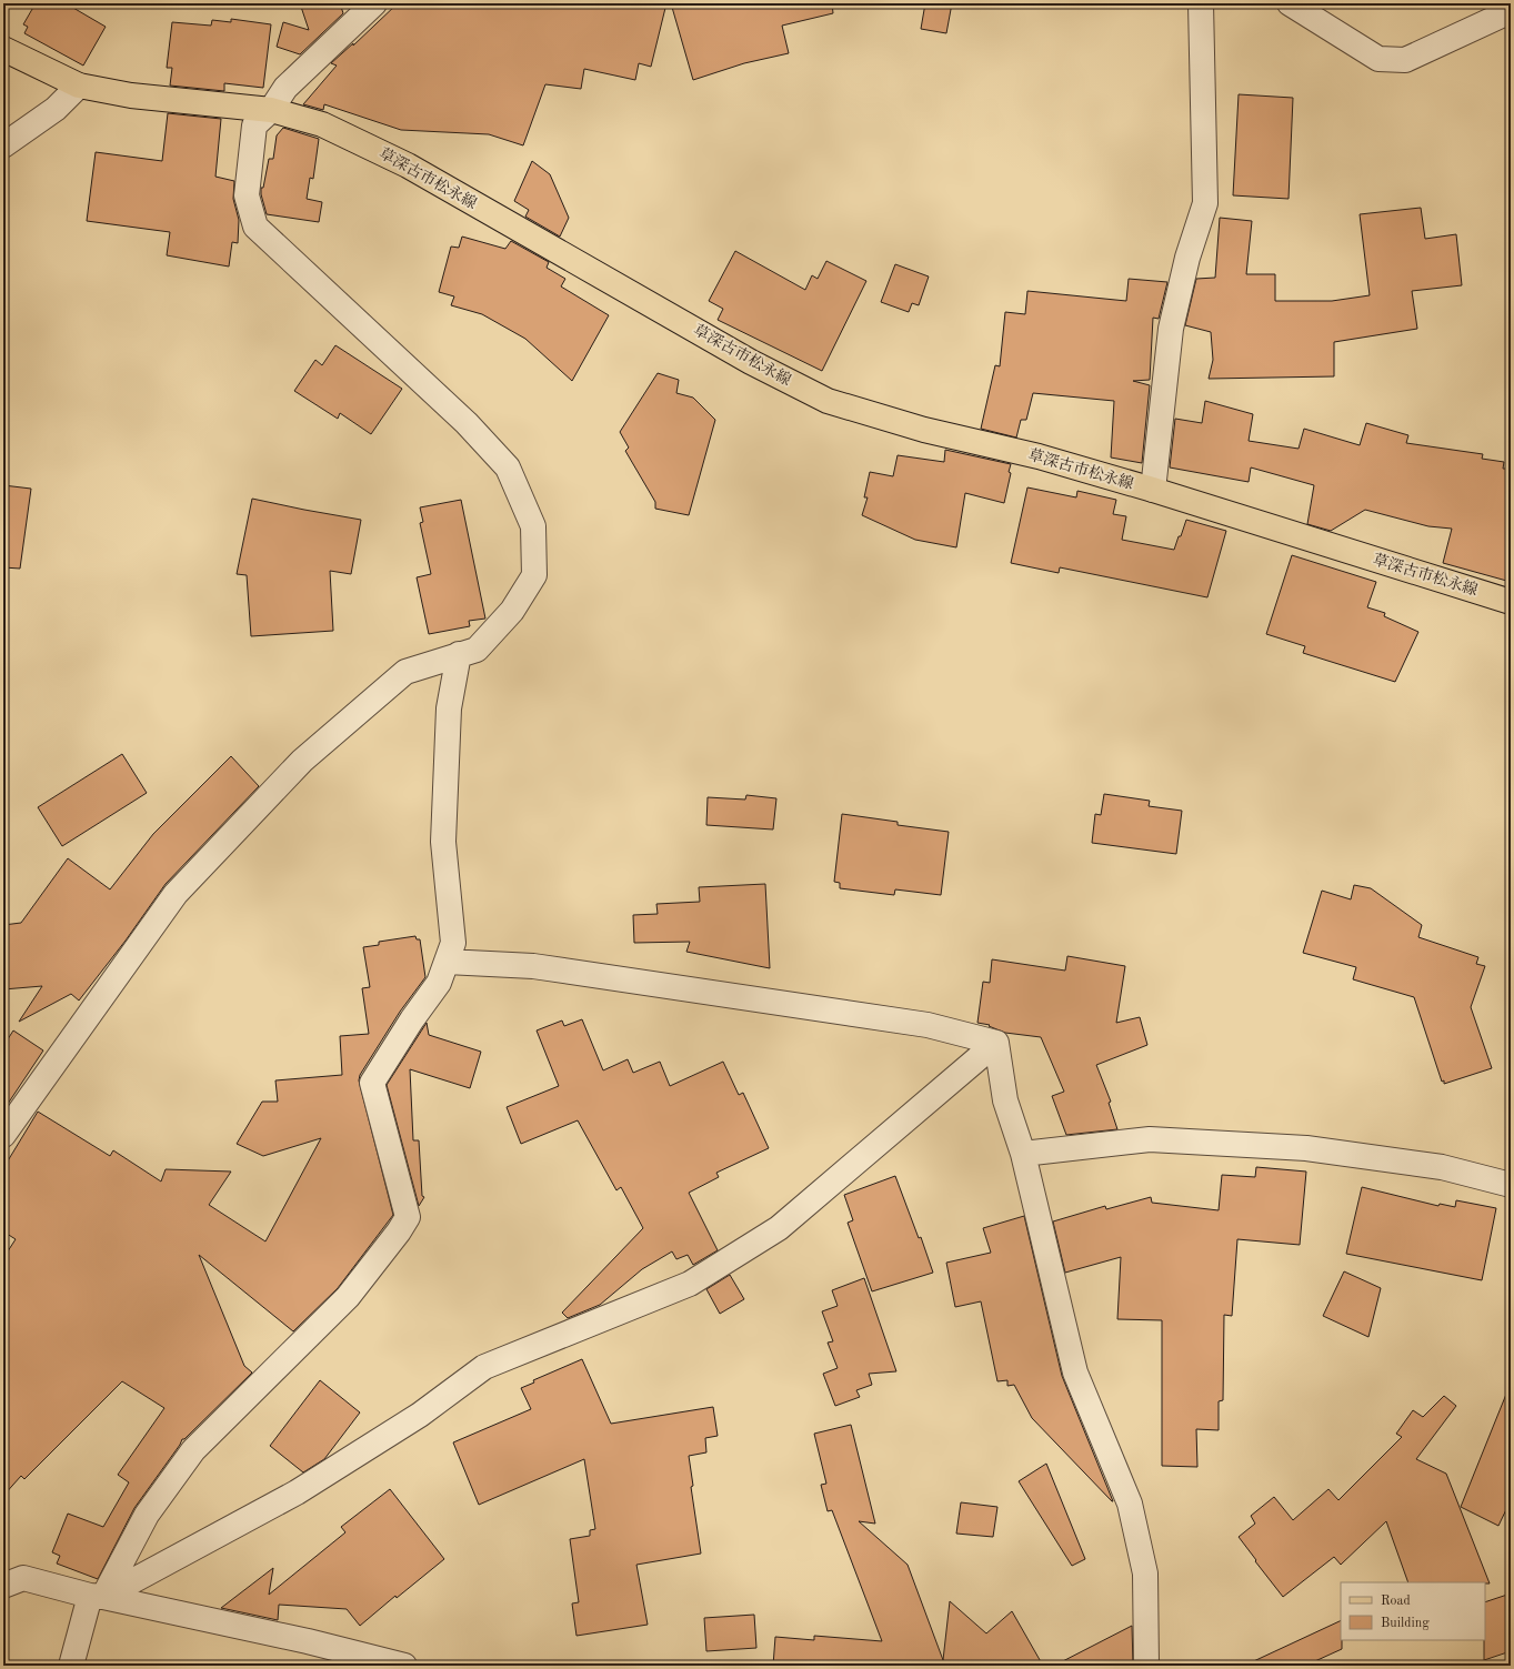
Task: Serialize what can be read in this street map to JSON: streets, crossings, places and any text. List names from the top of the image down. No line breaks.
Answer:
{"streets":{"main road":["草深古市松永線"]},"legend":["Road","Building"]}
